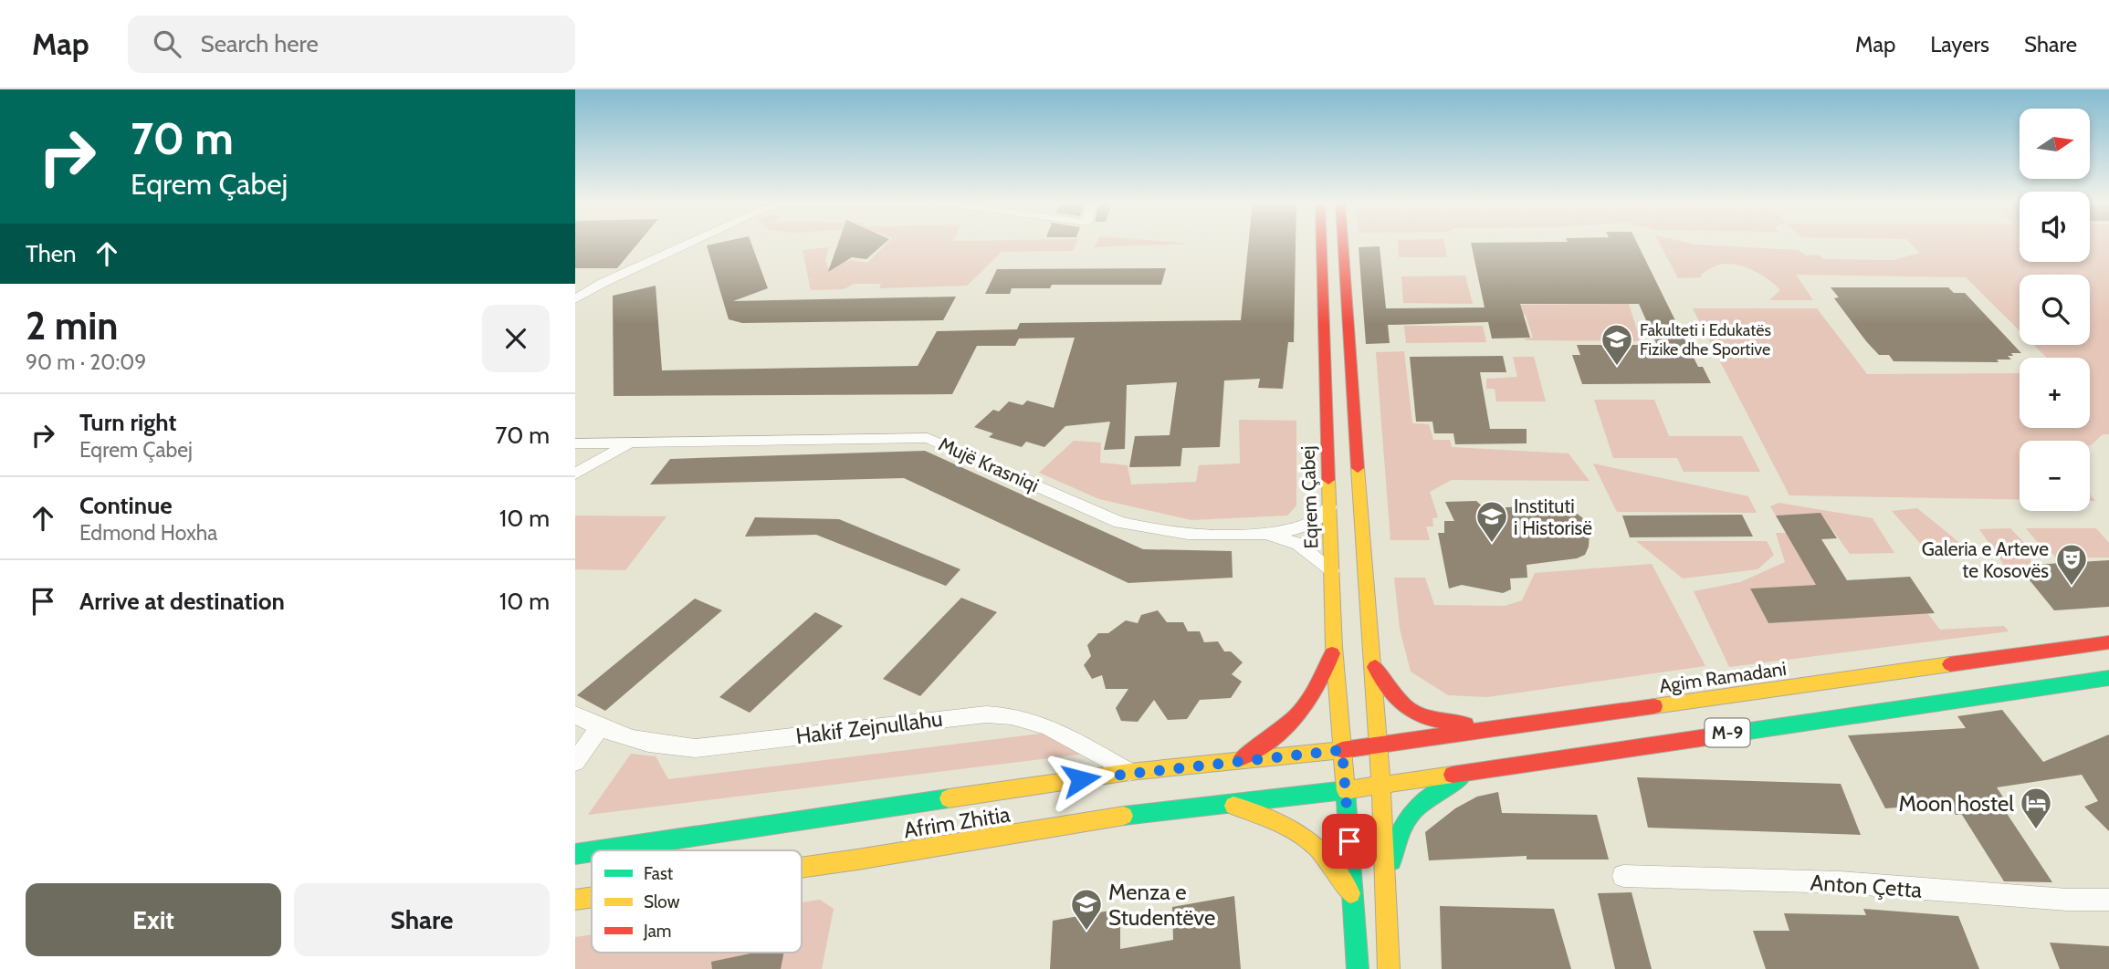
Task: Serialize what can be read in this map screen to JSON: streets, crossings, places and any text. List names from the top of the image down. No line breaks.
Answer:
{"streets":{"main road":["Eqrem Çabej","Agim Ramadani","M-9","Afrim Zhitia"],"street":["Mujë Krasniqi","Hakif Zejnullahu","Anton Çetta"]},"crossings":[["Eqrem Çabej","Agim Ramadani"],["Eqrem Çabej","M-9"],["Eqrem Çabej","Afrim Zhitia"],["Agim Ramadani","Afrim Zhitia"],["Hakif Zejnullahu","Afrim Zhitia"],["M-9","Afrim Zhitia"]],"places":{"school or university":["Fakulteti i Edukatës Fizike dhe Sportive","Instituti i Historisë","Menza e Studentëve"],"theatre":["Galeria e Arteve te Kosovës"],"hotel":["Moon hostel"]},"legend":["Fast","Slow","Jam"],"north":"right","page":{"header":"Map","search":"Search here","nav":["Map","Layers","Share"],"turn":["70 m","Eqrem Çabej"],"map_buttons":["+","−"],"then":"Then","heading":["2 min","90 m · 20:09"],"list":[{"name":"Turn right","note":"Eqrem Çabej","value":"70 m"},{"name":"Continue","note":"Edmond Hoxha","value":"10 m"},{"name":"Arrive at destination","value":"10 m"}],"buttons":["Exit","Share"]}}
